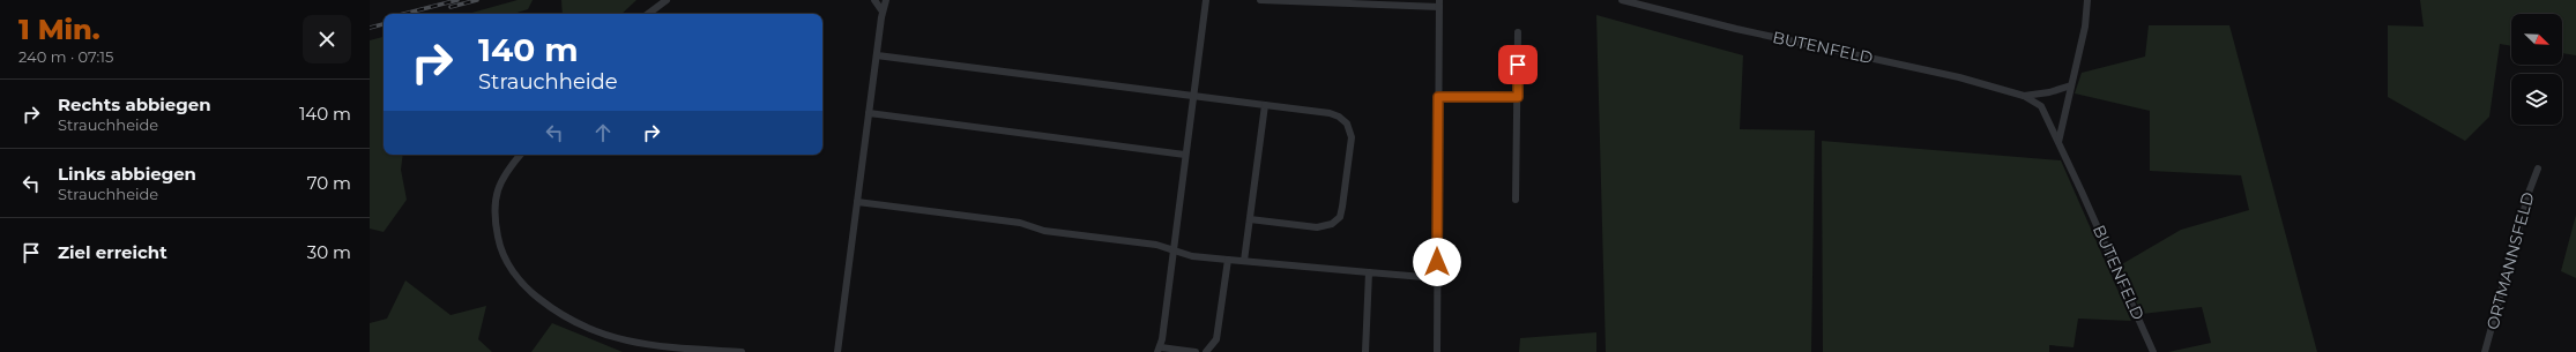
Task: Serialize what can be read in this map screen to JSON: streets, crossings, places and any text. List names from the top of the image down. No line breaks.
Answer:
{"streets":{"street":["BUTENFELD","ORTMANNSFELD"]},"north":"bottom right","page":{"heading":["1 Min.","240 m · 07:15"],"turn":["140 m","Strauchheide"],"list":[{"name":"Rechts abbiegen","note":"Strauchheide","value":"140 m"},{"name":"Links abbiegen","note":"Strauchheide","value":"70 m"},{"name":"Ziel erreicht","value":"30 m"}]}}
